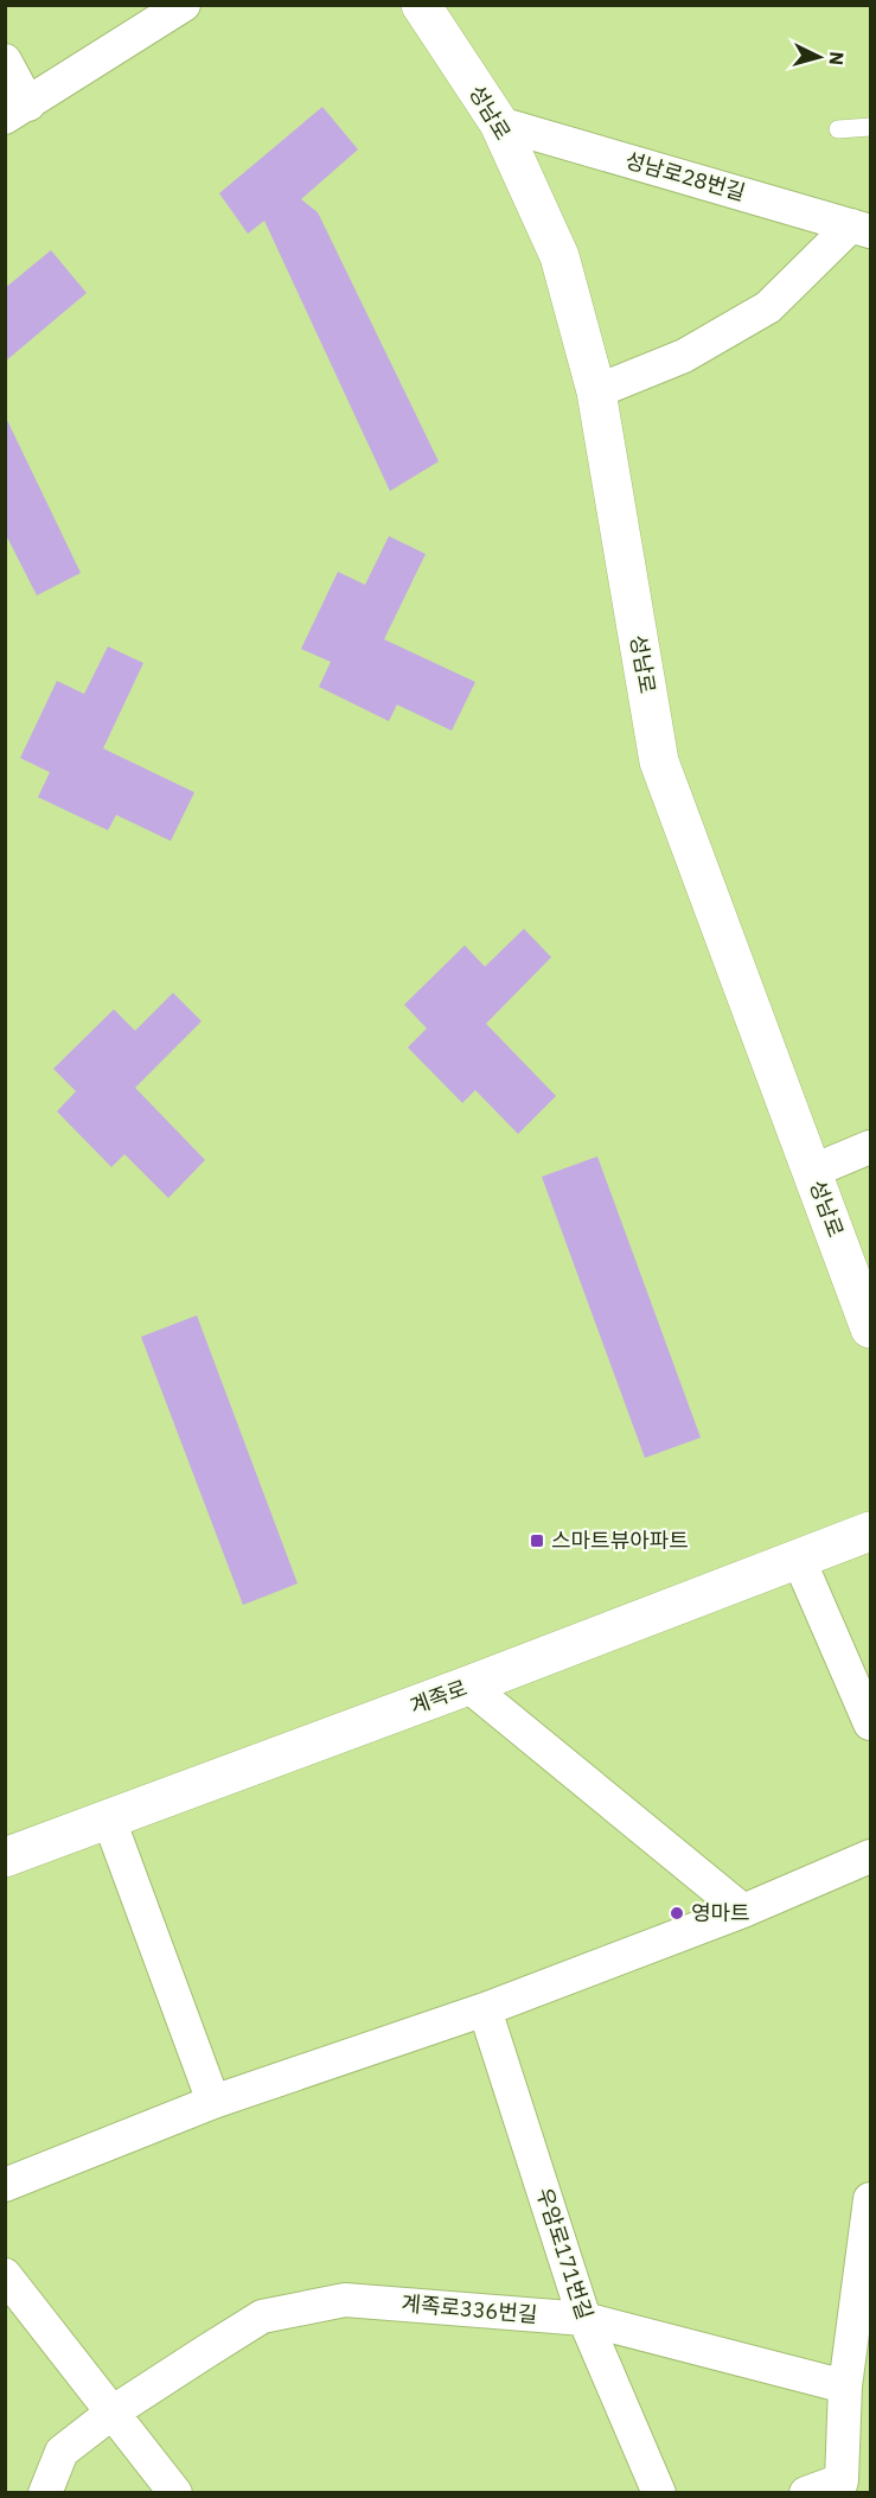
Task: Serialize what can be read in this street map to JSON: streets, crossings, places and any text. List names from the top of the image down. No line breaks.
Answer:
{"streets":{"main road":["성남로","계족로"],"street":["성남로28번길","우암로171번길","계족로336번길"]},"crossings":[["성남로","성남로28번길"],["우암로171번길","계족로336번길"]],"places":{"transit":["스마트뷰아파트"],"other":["영마트"]},"north":"right"}
